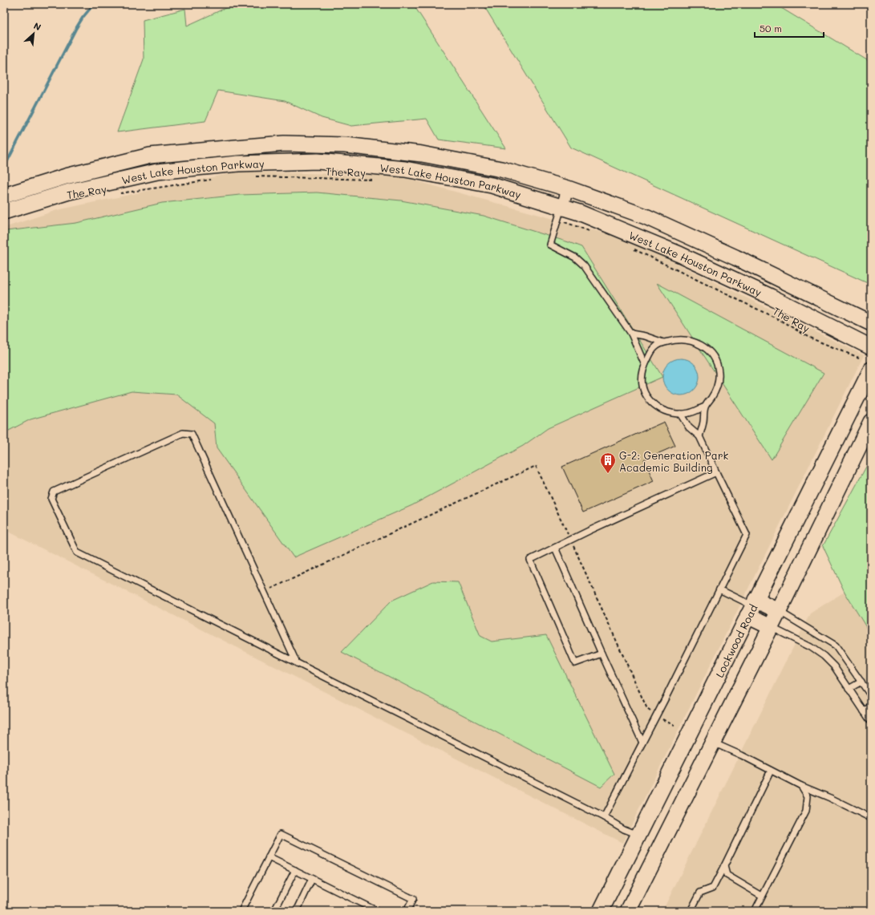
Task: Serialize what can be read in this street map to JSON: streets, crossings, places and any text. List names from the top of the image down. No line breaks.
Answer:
{"streets":{"main road":["West Lake Houston Parkway","Lockwood Road"],"path":["The Ray"]},"places":{"building":["G-2: Generation Park Academic Building"]},"scale_bar":"50 m","north":"top right"}
